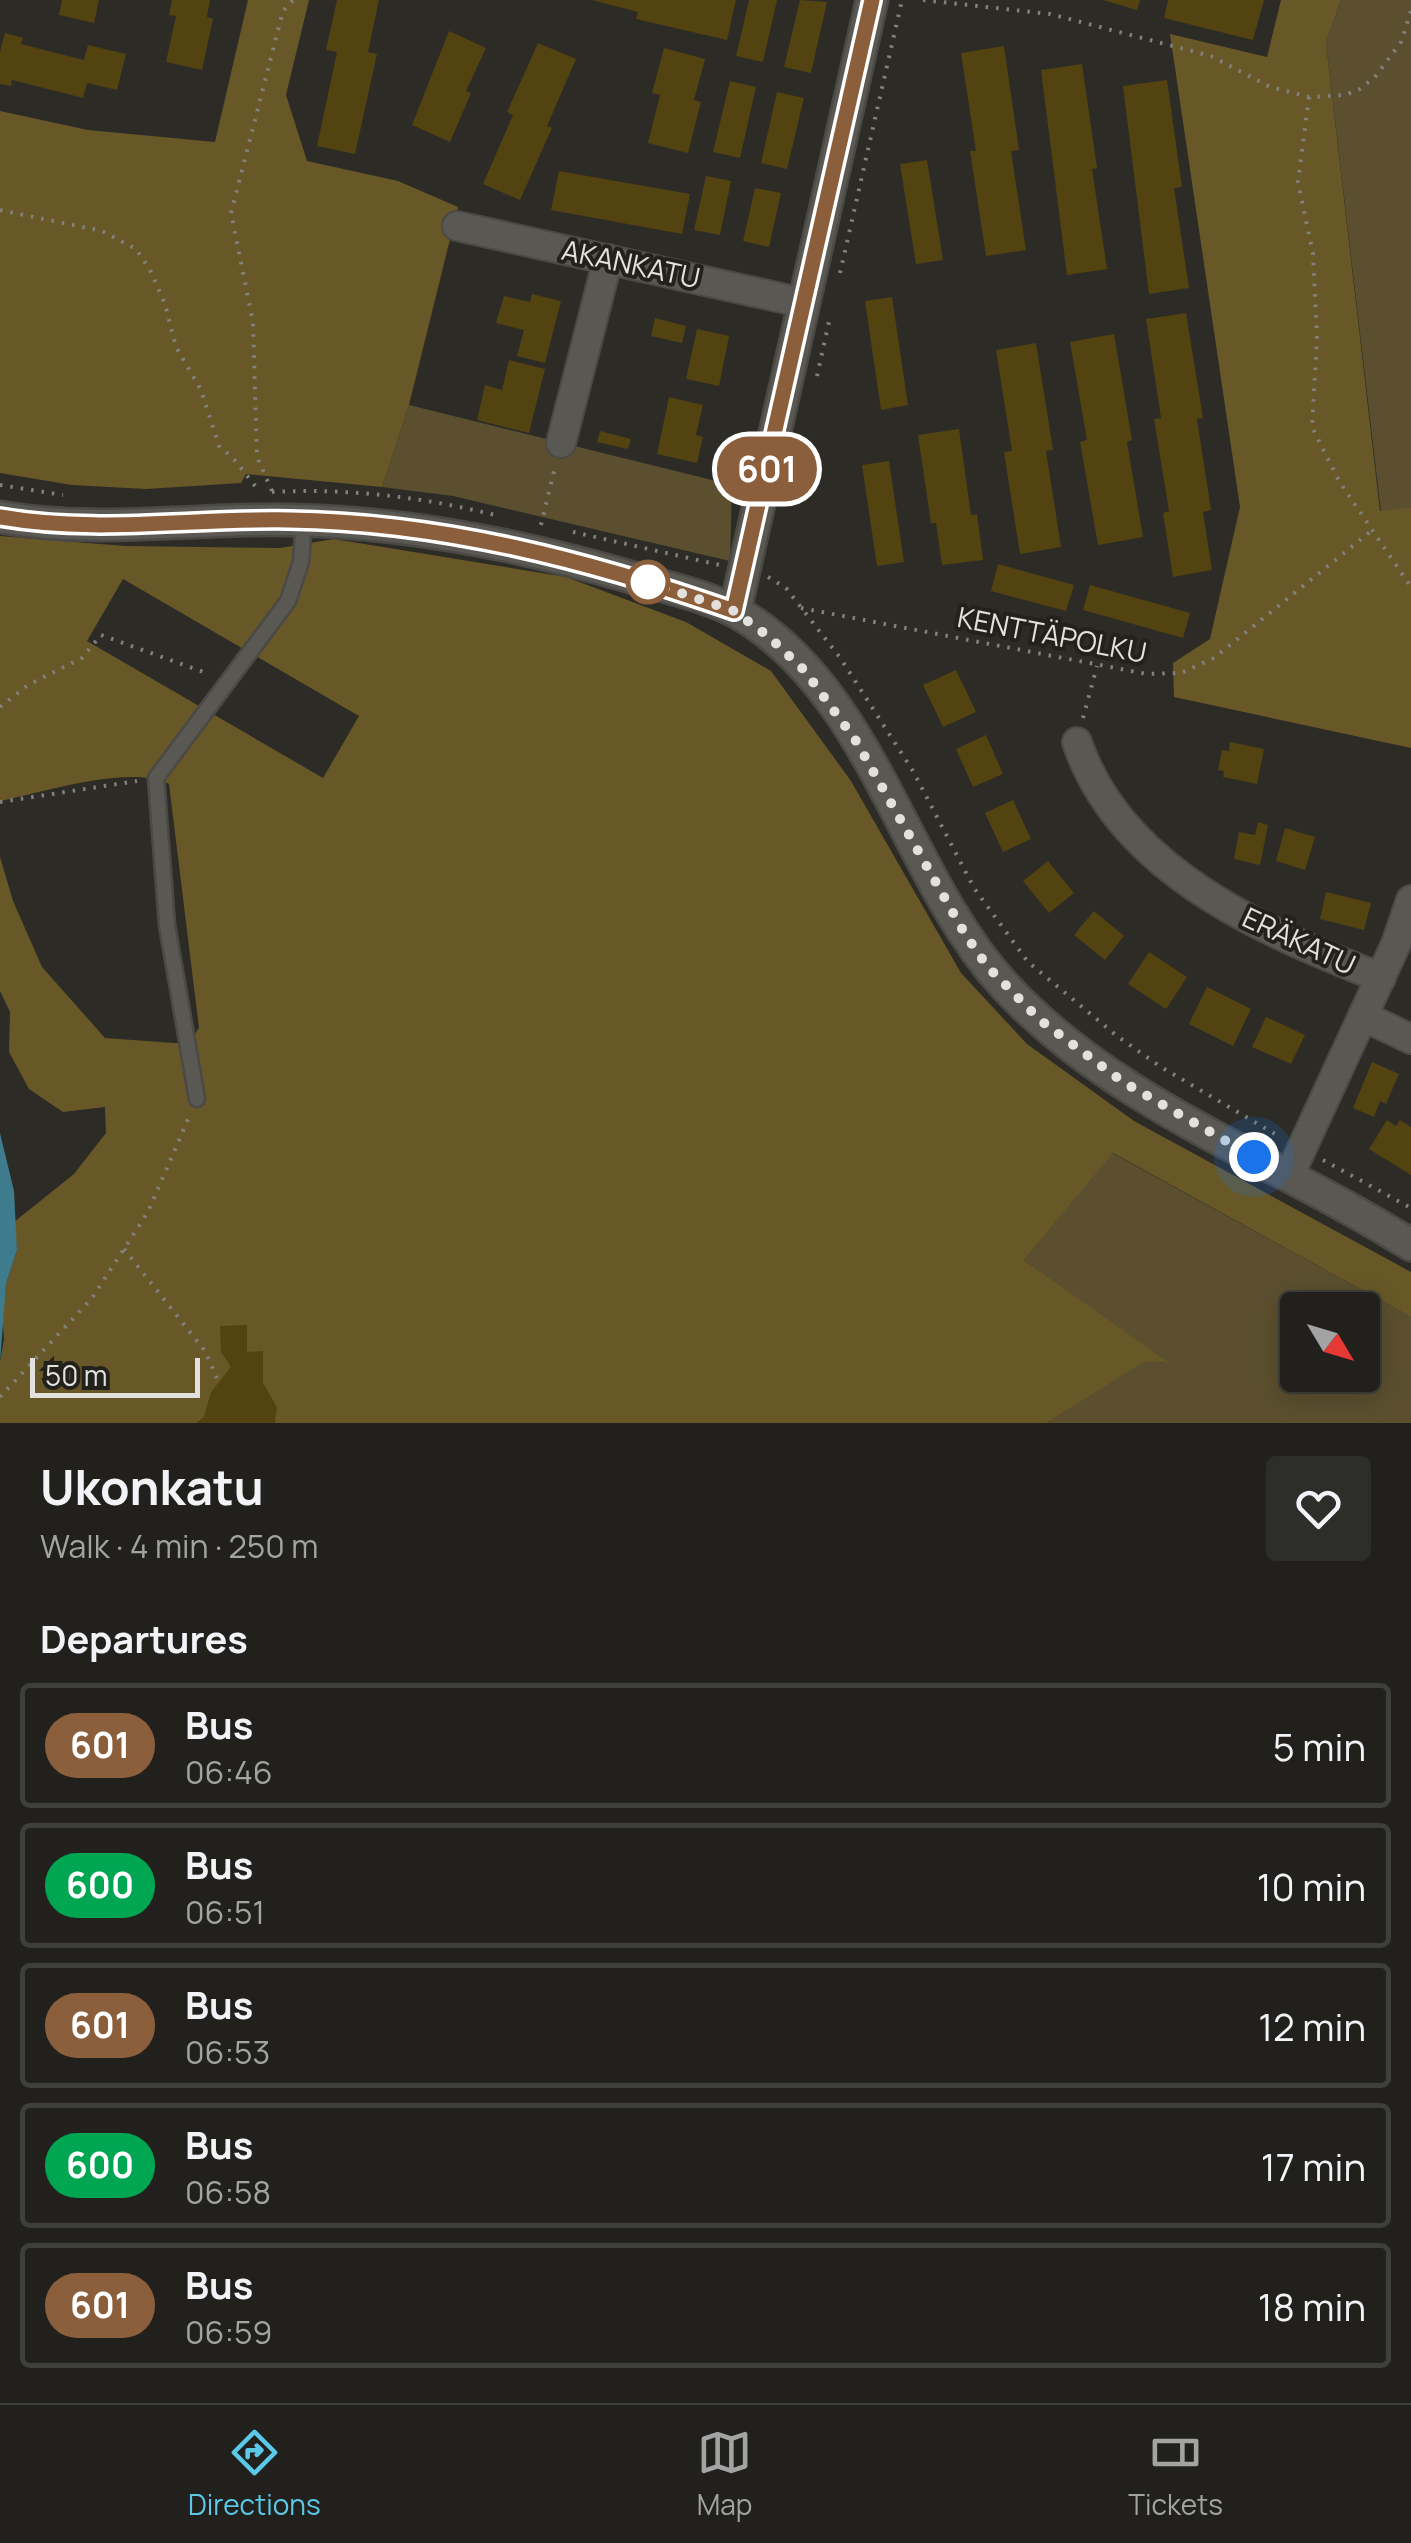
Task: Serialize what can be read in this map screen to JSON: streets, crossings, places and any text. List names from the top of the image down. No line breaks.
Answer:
{"streets":{"street":["AKANKATU","ERÄKATU"],"path":["KENTTÄPOLKU"]},"lines":["bus line 601"],"scale_bar":"50 m","north":"bottom right","page":{"on_map":"601","scale":"50 m","heading":[["Ukonkatu","Walk · 4 min · 250 m"],"Departures"],"list":[{"mark":"601","name":"Bus","note":"06:46","value":"5 min"},{"mark":"600","name":"Bus","note":"06:51","value":"10 min"},{"mark":"601","name":"Bus","note":"06:53","value":"12 min"},{"mark":"600","name":"Bus","note":"06:58","value":"17 min"},{"mark":"601","name":"Bus","note":"06:59","value":"18 min"}],"tabs":["Directions","Map","Tickets"]}}
